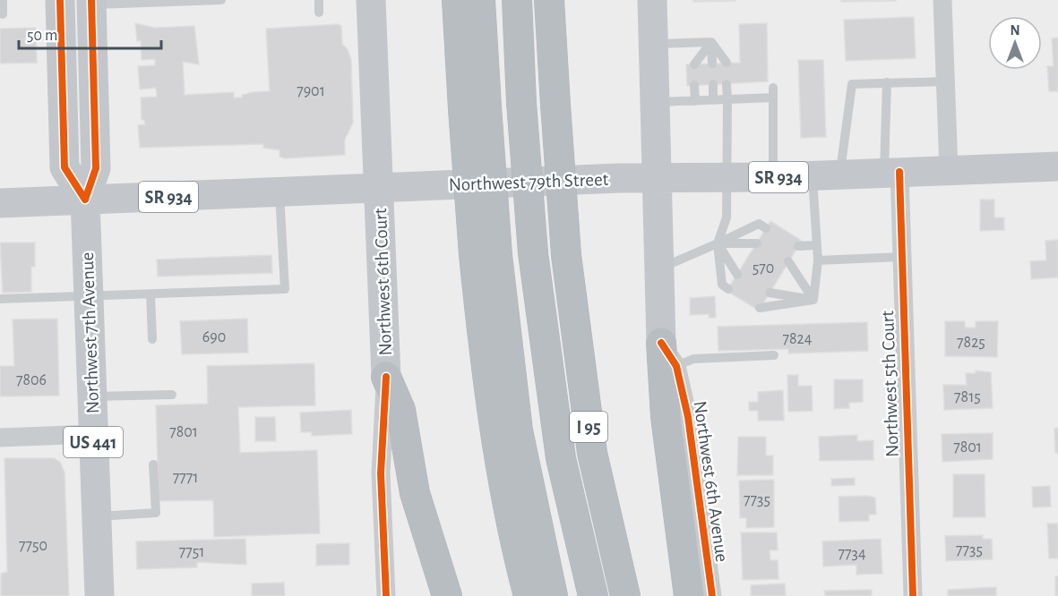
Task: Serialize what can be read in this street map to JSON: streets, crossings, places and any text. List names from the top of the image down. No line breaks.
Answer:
{"streets":{"highway":["I 95"],"main road":["SR 934","Northwest 79th Street","Northwest 6th Court","Northwest 7th Avenue","US 441","Northwest 6th Avenue"],"street":["Northwest 5th Court"]},"crossings":[["Northwest 79th Street","Northwest 6th Court"],["Northwest 79th Street","Northwest 7th Avenue"],["Northwest 79th Street","Northwest 5th Court"],["Northwest 79th Street","Northwest 6th Avenue"]],"house_numbers":["7901","570","690","7824","7825","7806","7815","7801","7801","7771","7735","7750","7735","7751","7734"],"scale_bar":"50 m","north":"top"}
